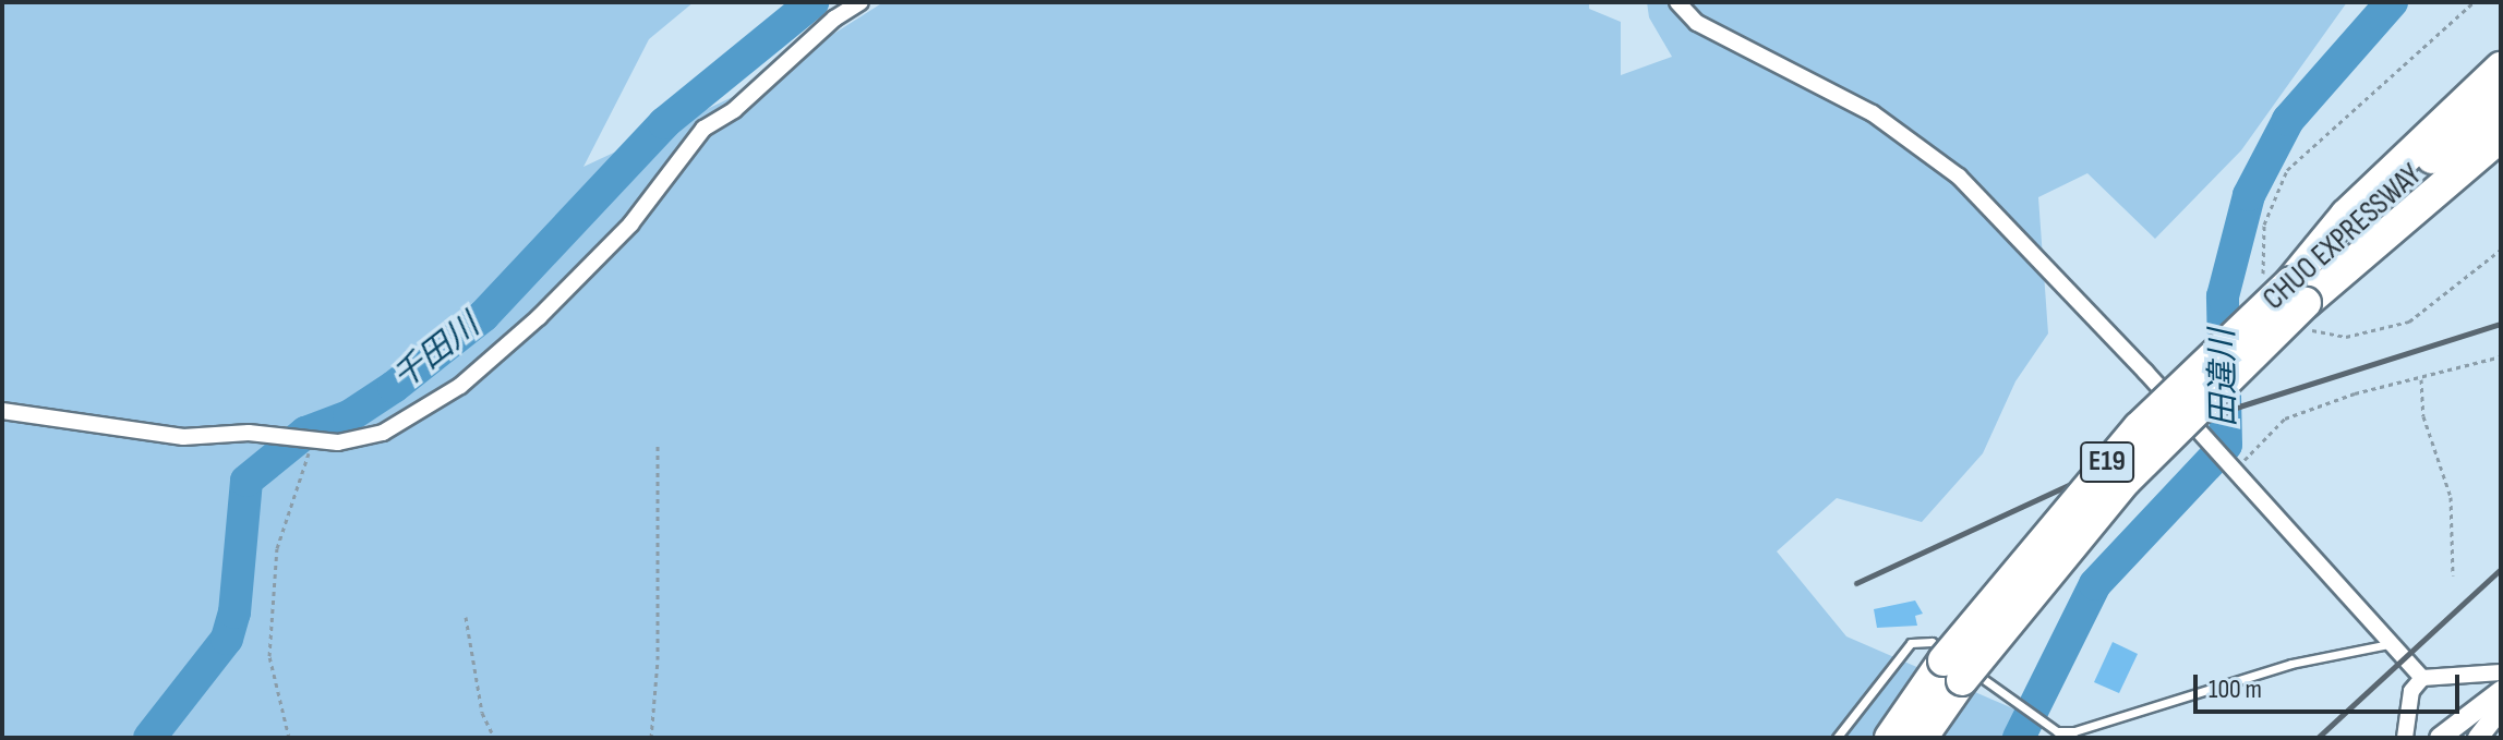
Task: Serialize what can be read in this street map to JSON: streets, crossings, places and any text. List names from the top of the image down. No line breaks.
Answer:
{"streets":{"highway":["CHUO EXPRESSWAY","E19"]},"water":["千田川","田違川"],"scale_bar":"100 m"}
